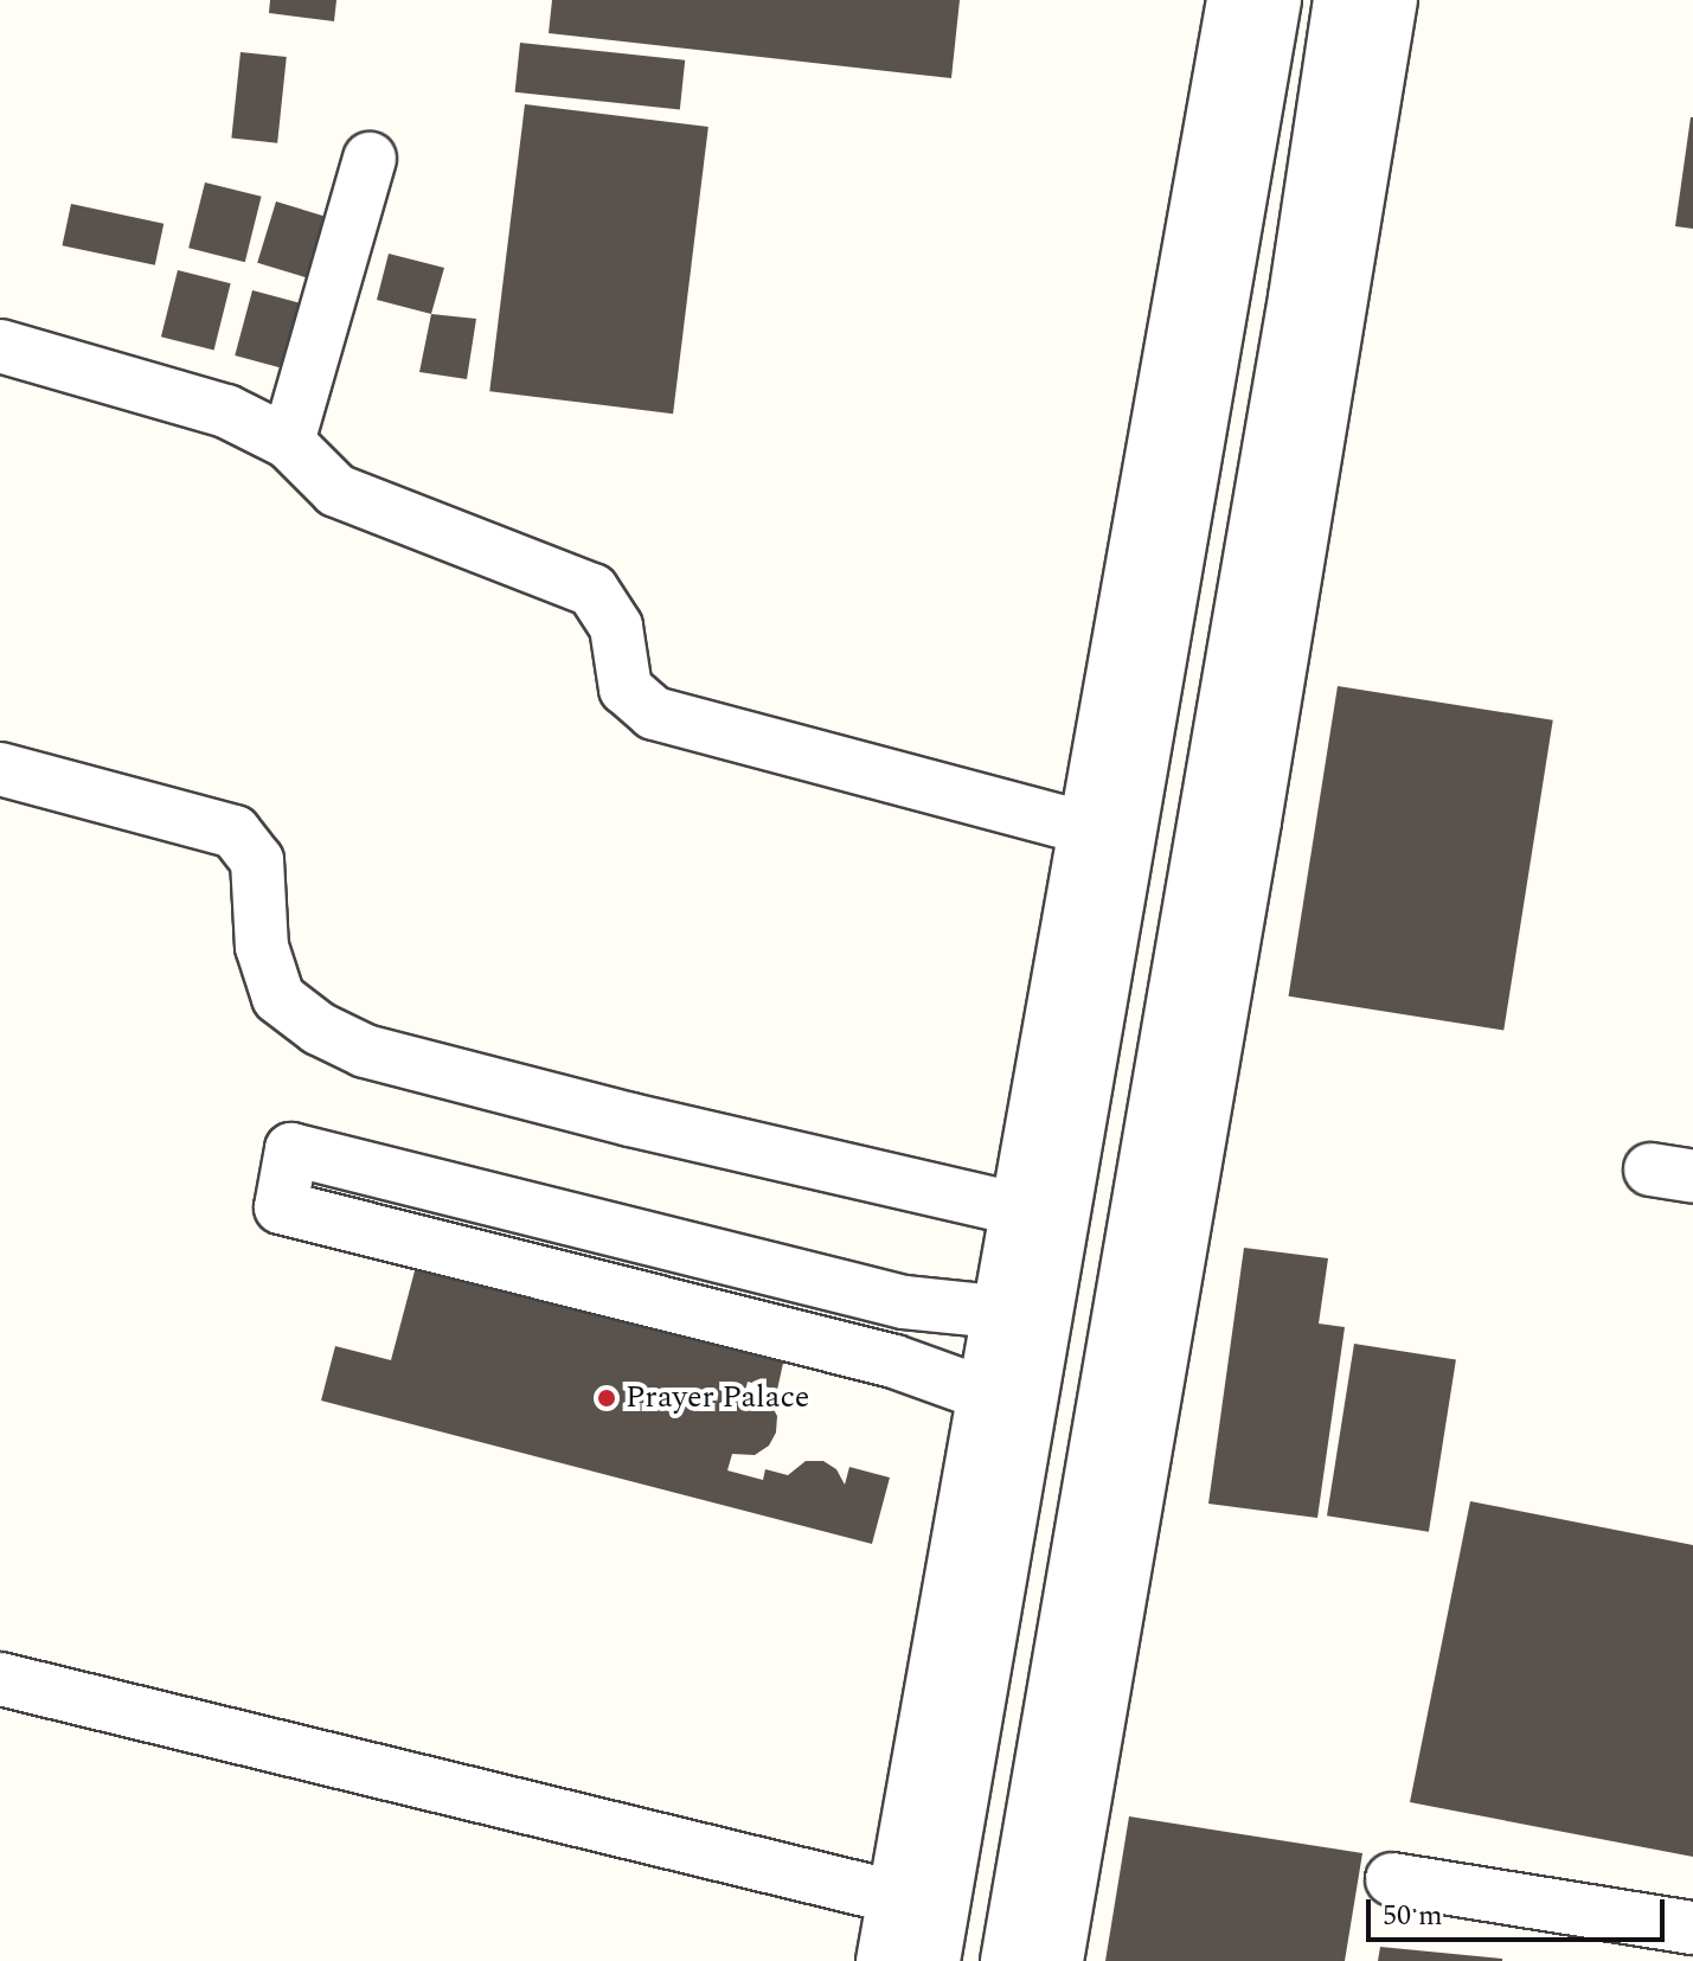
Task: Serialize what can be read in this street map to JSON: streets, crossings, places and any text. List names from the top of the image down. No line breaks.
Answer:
{"places":["Prayer Palace"],"scale_bar":"50 m"}
